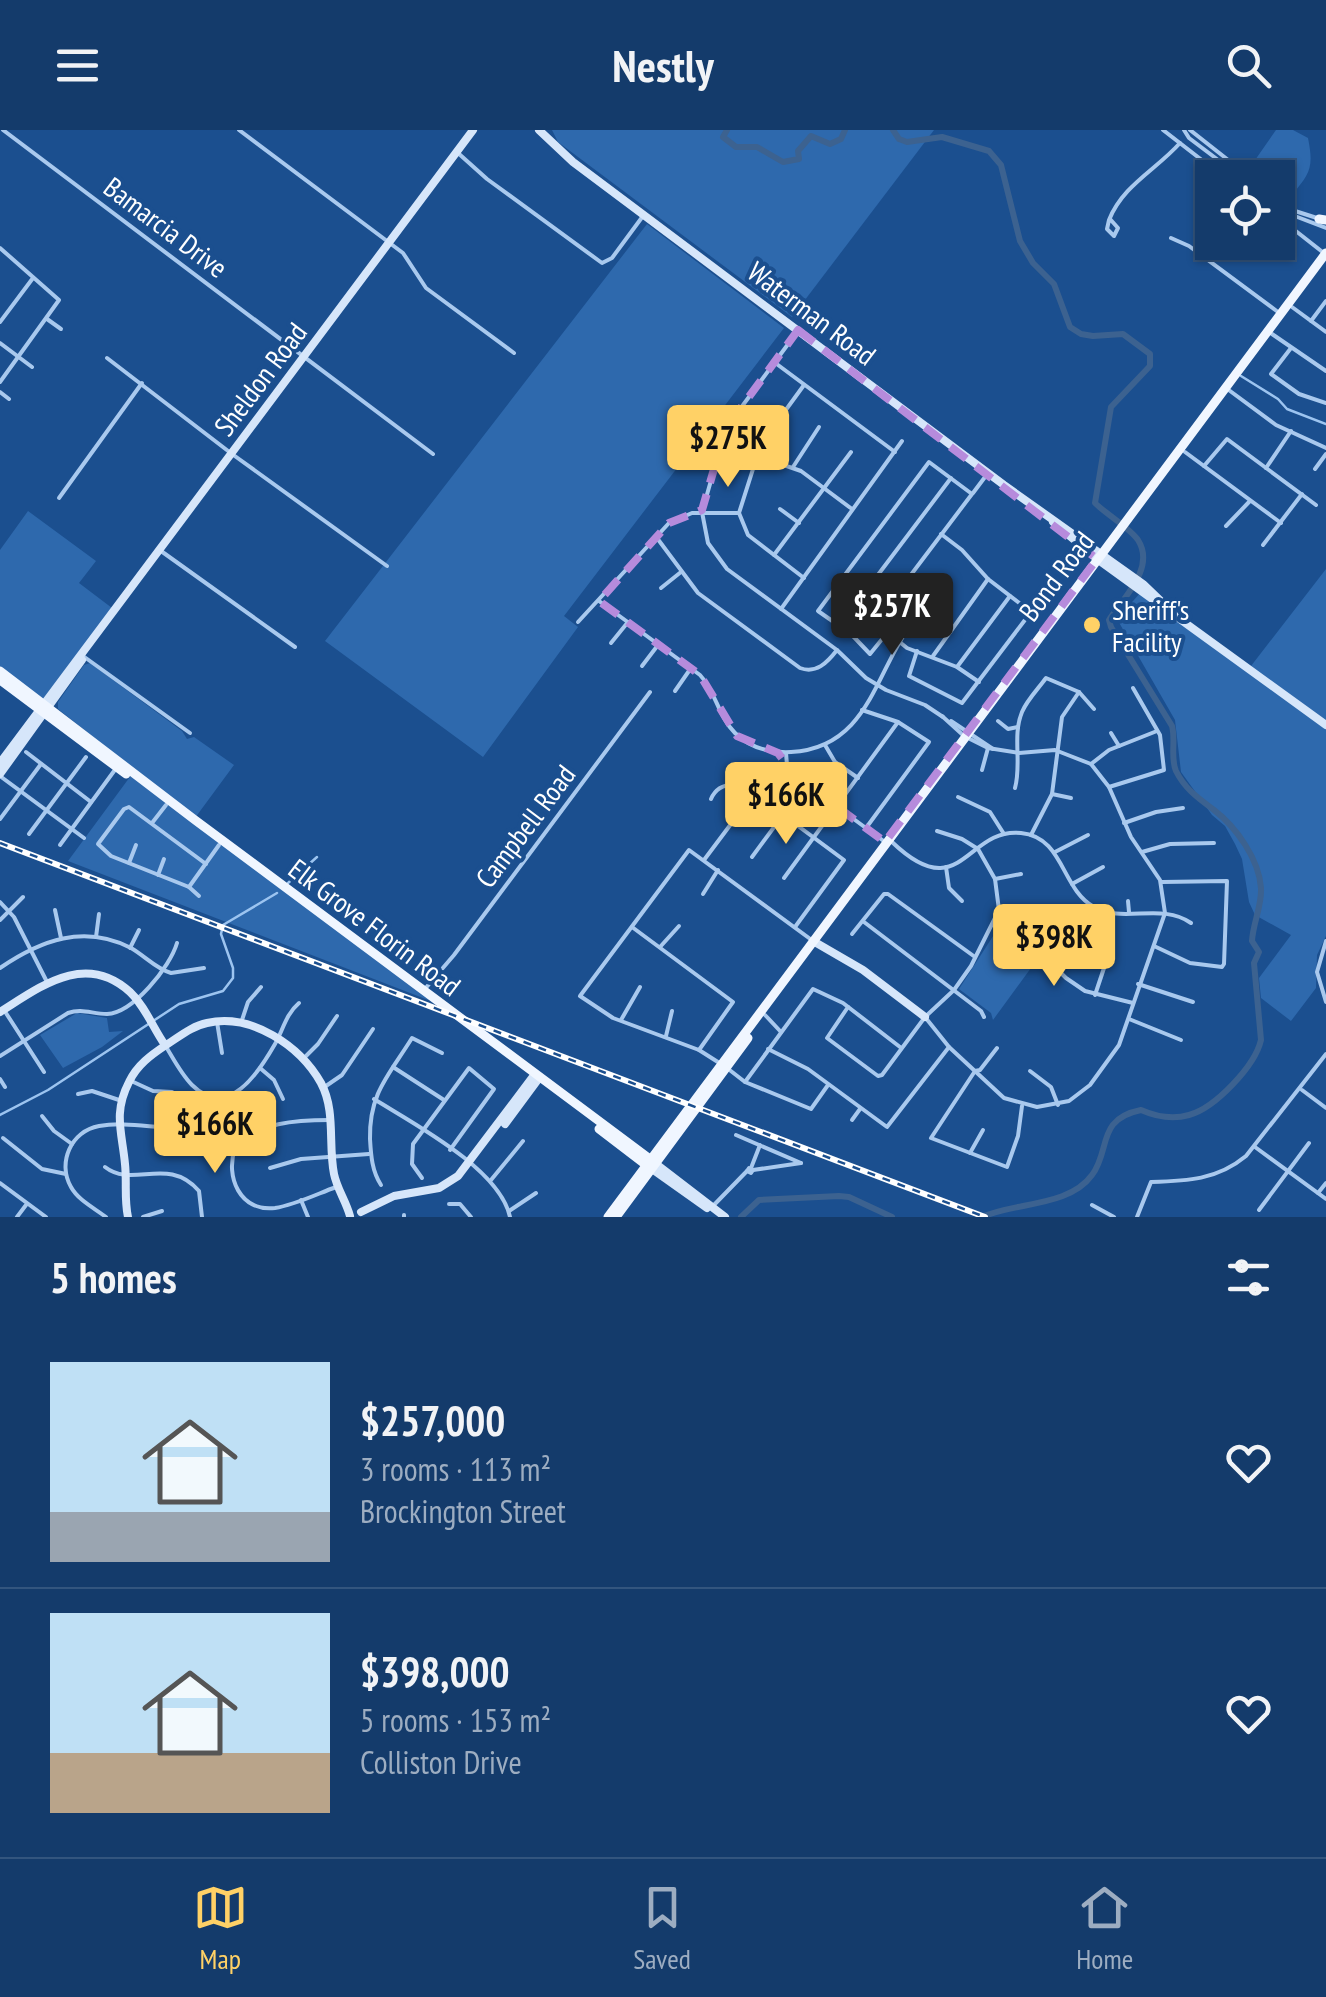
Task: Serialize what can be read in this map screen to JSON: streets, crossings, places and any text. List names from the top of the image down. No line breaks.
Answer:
{"streets":{"main road":["Waterman Road","Sheldon Road","Bond Road","Elk Grove Florin Road"],"street":["Bamarcia Drive","Campbell Road"]},"crossings":[["Bamarcia Drive","Sheldon Road"],["Waterman Road","Bond Road"],["Sheldon Road","Elk Grove Florin Road"],["Bond Road","Elk Grove Florin Road"],["Campbell Road","Elk Grove Florin Road"]],"places":["Sheriff's Facility"],"page":{"header":"Nestly","price":["$275K","$257K","$166K","$398K","$166K"],"heading":"5 homes","list":[{"name":"$257,000","note":"3 rooms · 113 m² · Brockington Street"},{"name":"$398,000","note":"5 rooms · 153 m² · Colliston Drive"}],"tabs":["Map","Saved","Home"]}}
